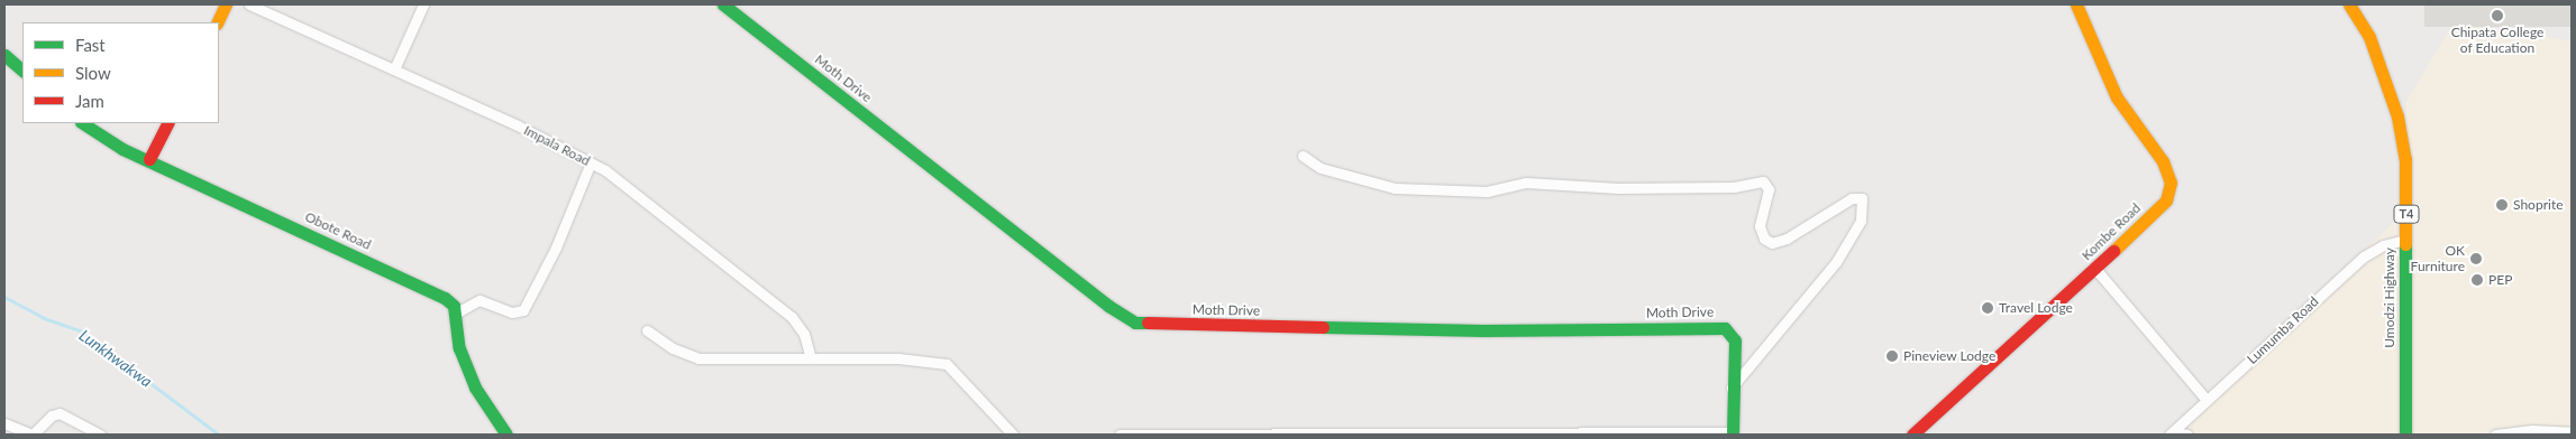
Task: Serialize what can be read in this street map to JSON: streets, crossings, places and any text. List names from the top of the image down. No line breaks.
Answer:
{"streets":{"main road":["Moth Drive","T4","Obote Road","Kombe Road","Umodzi Highway"],"street":["Impala Road","Lumumba Road"]},"crossings":[["Umodzi Highway","Lumumba Road"]],"water":["Lunkhwakwa"],"places":["Chipata College of Education","Shoprite","OK Furniture","PEP","Travel Lodge","Pineview Lodge"],"legend":["Fast","Slow","Jam"]}
